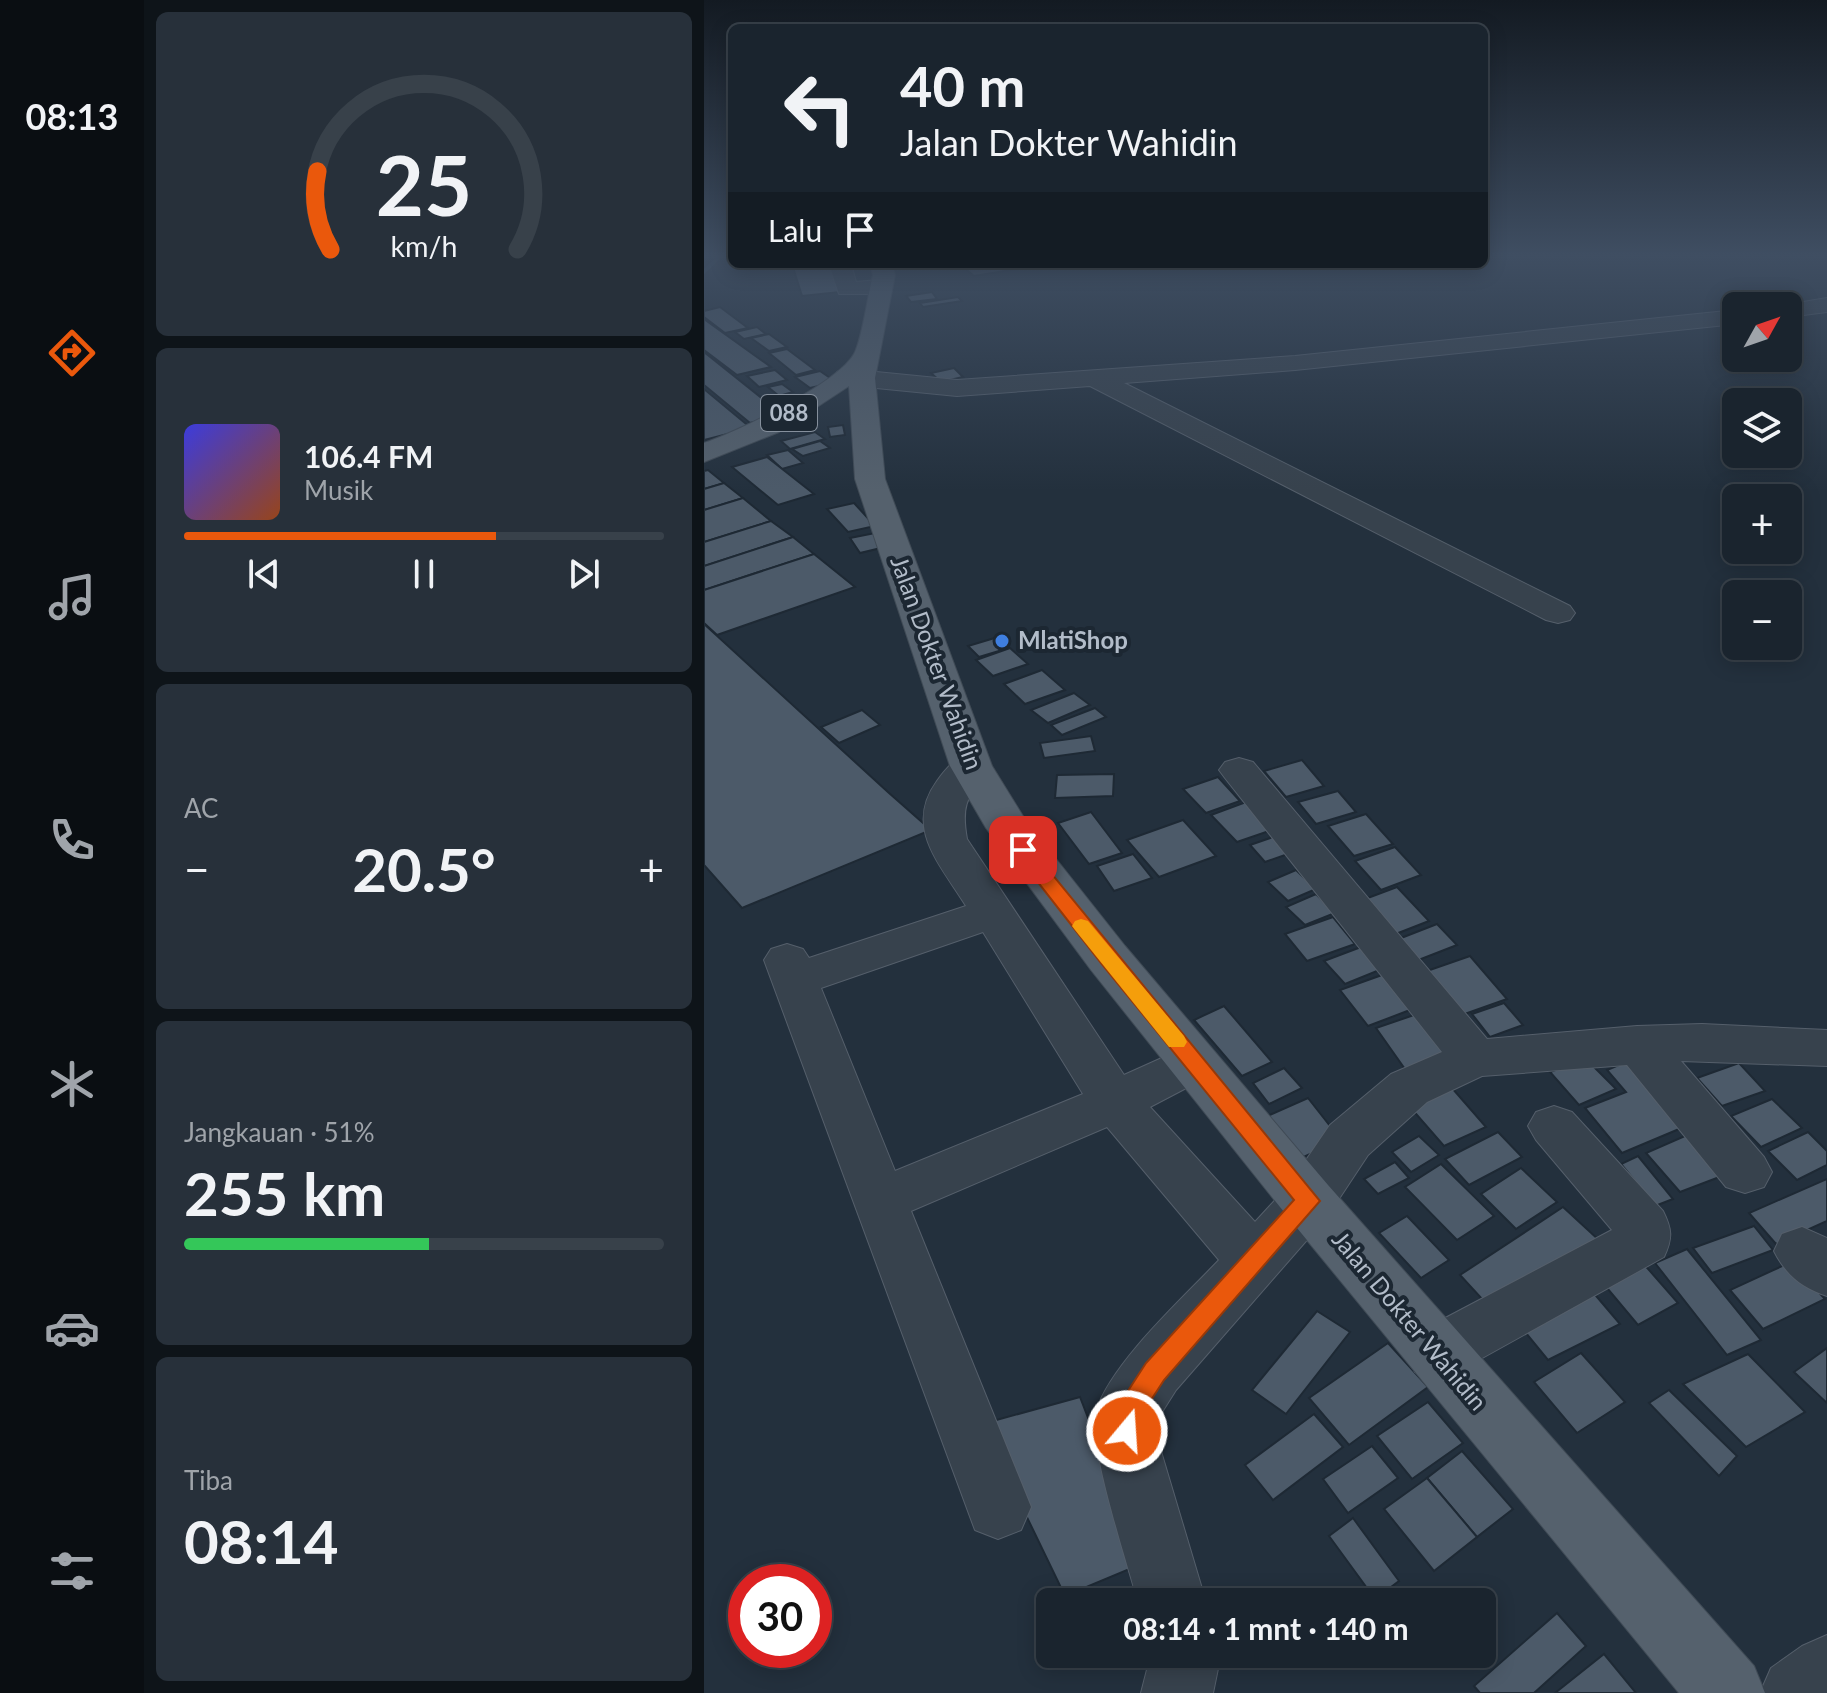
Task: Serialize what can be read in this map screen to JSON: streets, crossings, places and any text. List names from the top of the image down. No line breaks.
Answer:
{"streets":{"main road":["088","Jalan Dokter Wahidin"]},"crossings":[["088","Jalan Dokter Wahidin"]],"places":["MlatiShop"],"north":"top right","page":{"tabs":"08:13","turn":["40 m","Jalan Dokter Wahidin"],"then":"Lalu","map_buttons":["+","−"],"song":["106.4 FM","Musik"],"tile":["AC",["Jangkauan · 51%","255 km"],["Tiba","08:14"]],"heat":["−","20.5°","+"],"limit":"30","trip":"08:14 · 1 mnt · 140 m","gauge":["25","km/h"]}}
